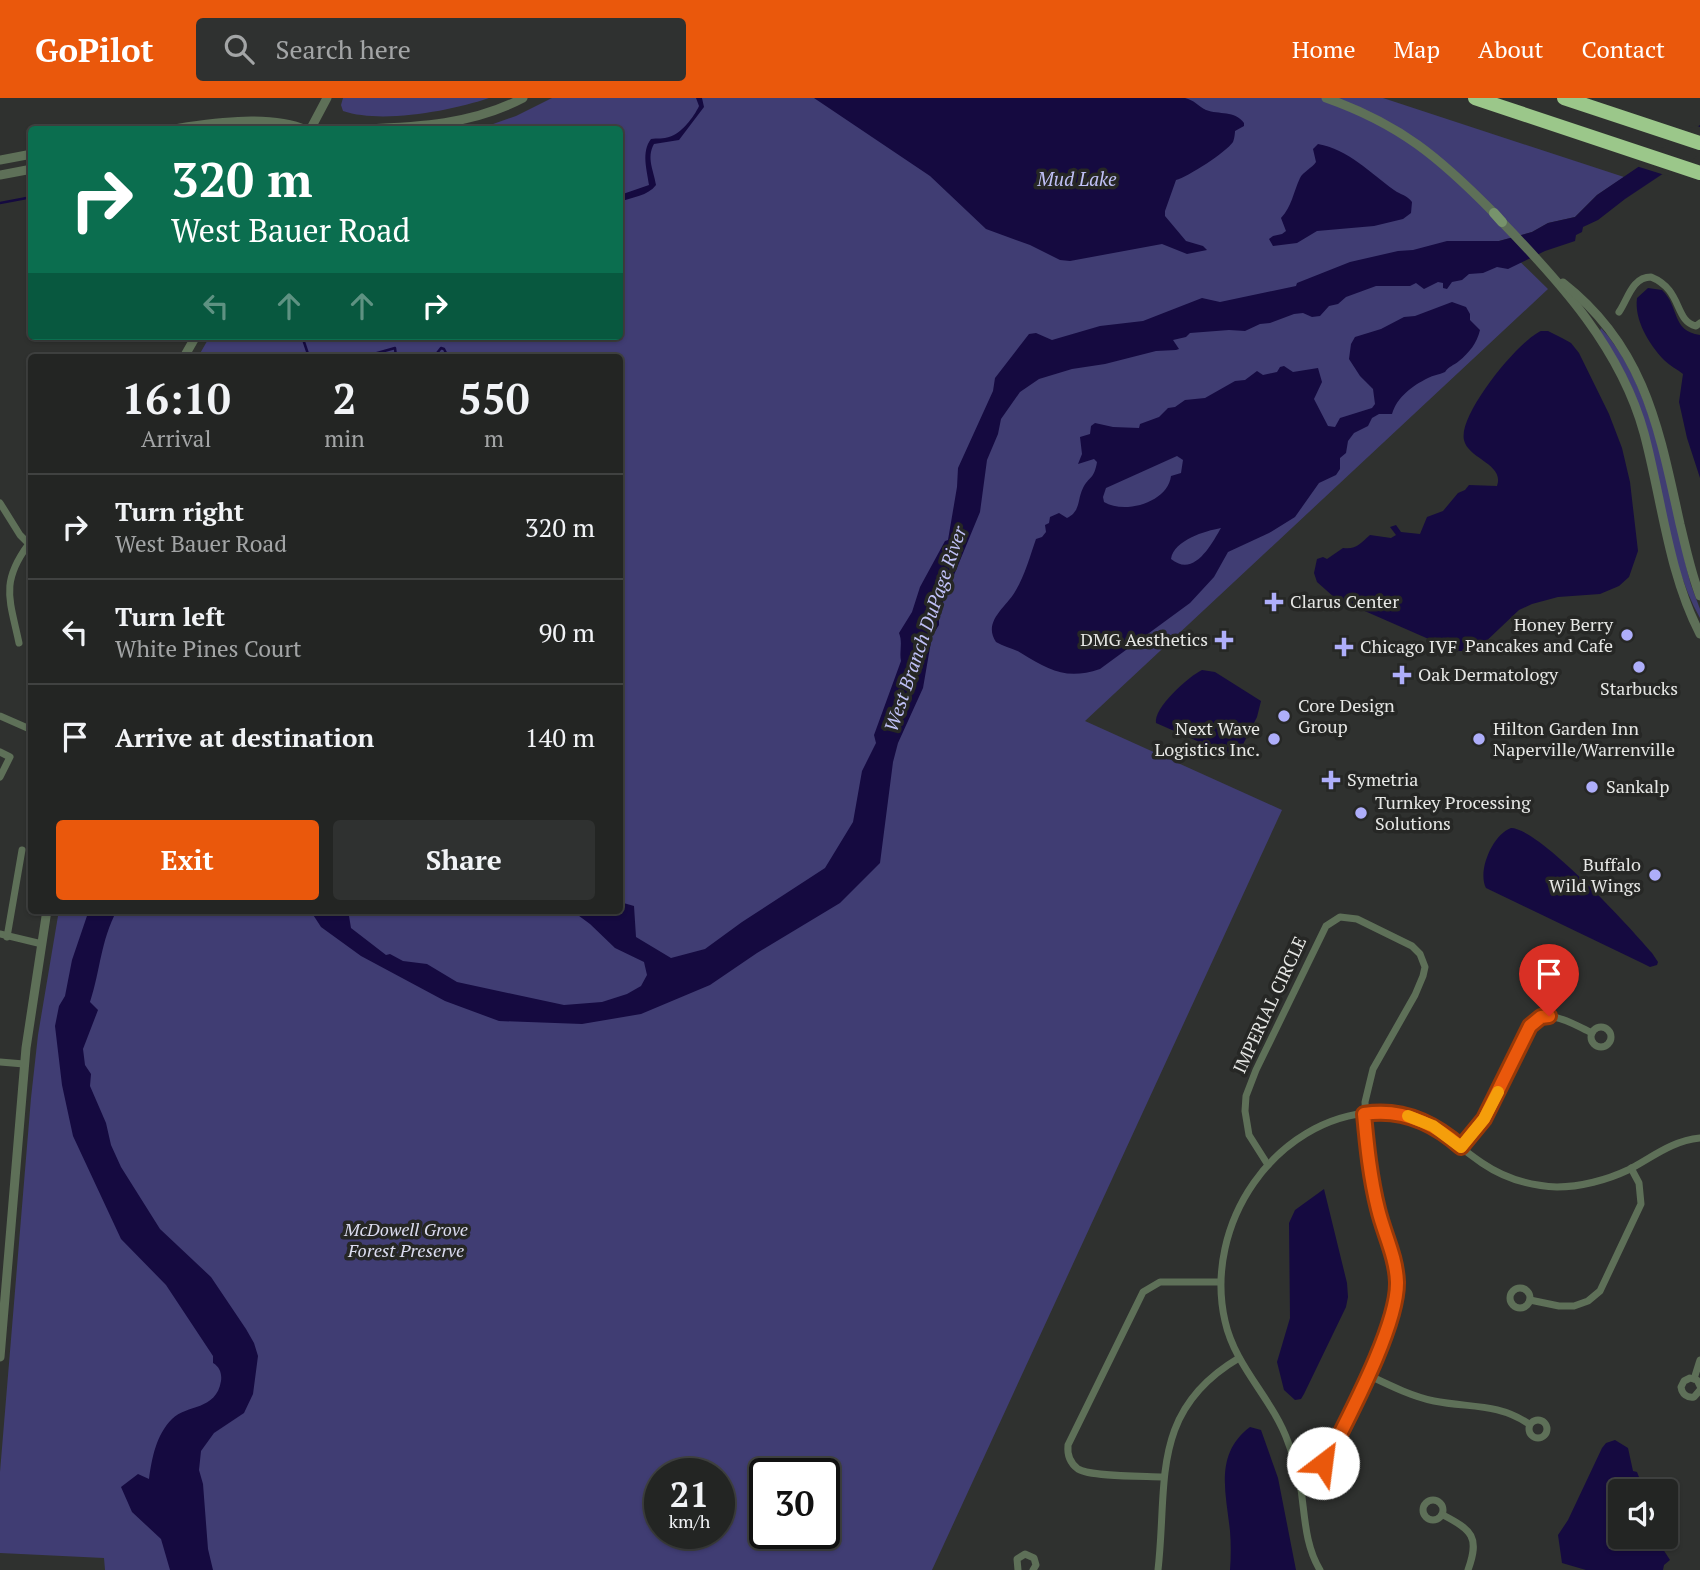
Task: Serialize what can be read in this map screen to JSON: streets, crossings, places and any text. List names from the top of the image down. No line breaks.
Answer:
{"streets":{"street":["IMPERIAL CIRCLE"]},"water":["Mud Lake","West Branch DuPage River"],"parks":["McDowell Grove Forest Preserve"],"places":{"health":["Clarus Center","DMG Aesthetics","Chicago IVF","Oak Dermatology","Symetria"],"other":["Honey Berry Pancakes and Cafe","Starbucks","Core Design Group","Next Wave Logistics Inc.","Hilton Garden Inn Naperville/Warrenville","Sankalp","Turnkey Processing Solutions","Buffalo Wild Wings"]},"page":{"header":"GoPilot","search":"Search here","nav":["Home","Map","About","Contact"],"turn":["320 m","West Bauer Road"],"eta":["16:10","Arrival","2","min","550","m"],"list":[{"name":"Turn right","note":"West Bauer Road","value":"320 m"},{"name":"Turn left","note":"White Pines Court","value":"90 m"},{"name":"Arrive at destination","value":"140 m"}],"buttons":["Exit","Share"],"speed":"21 km/h","limit":"30"}}
